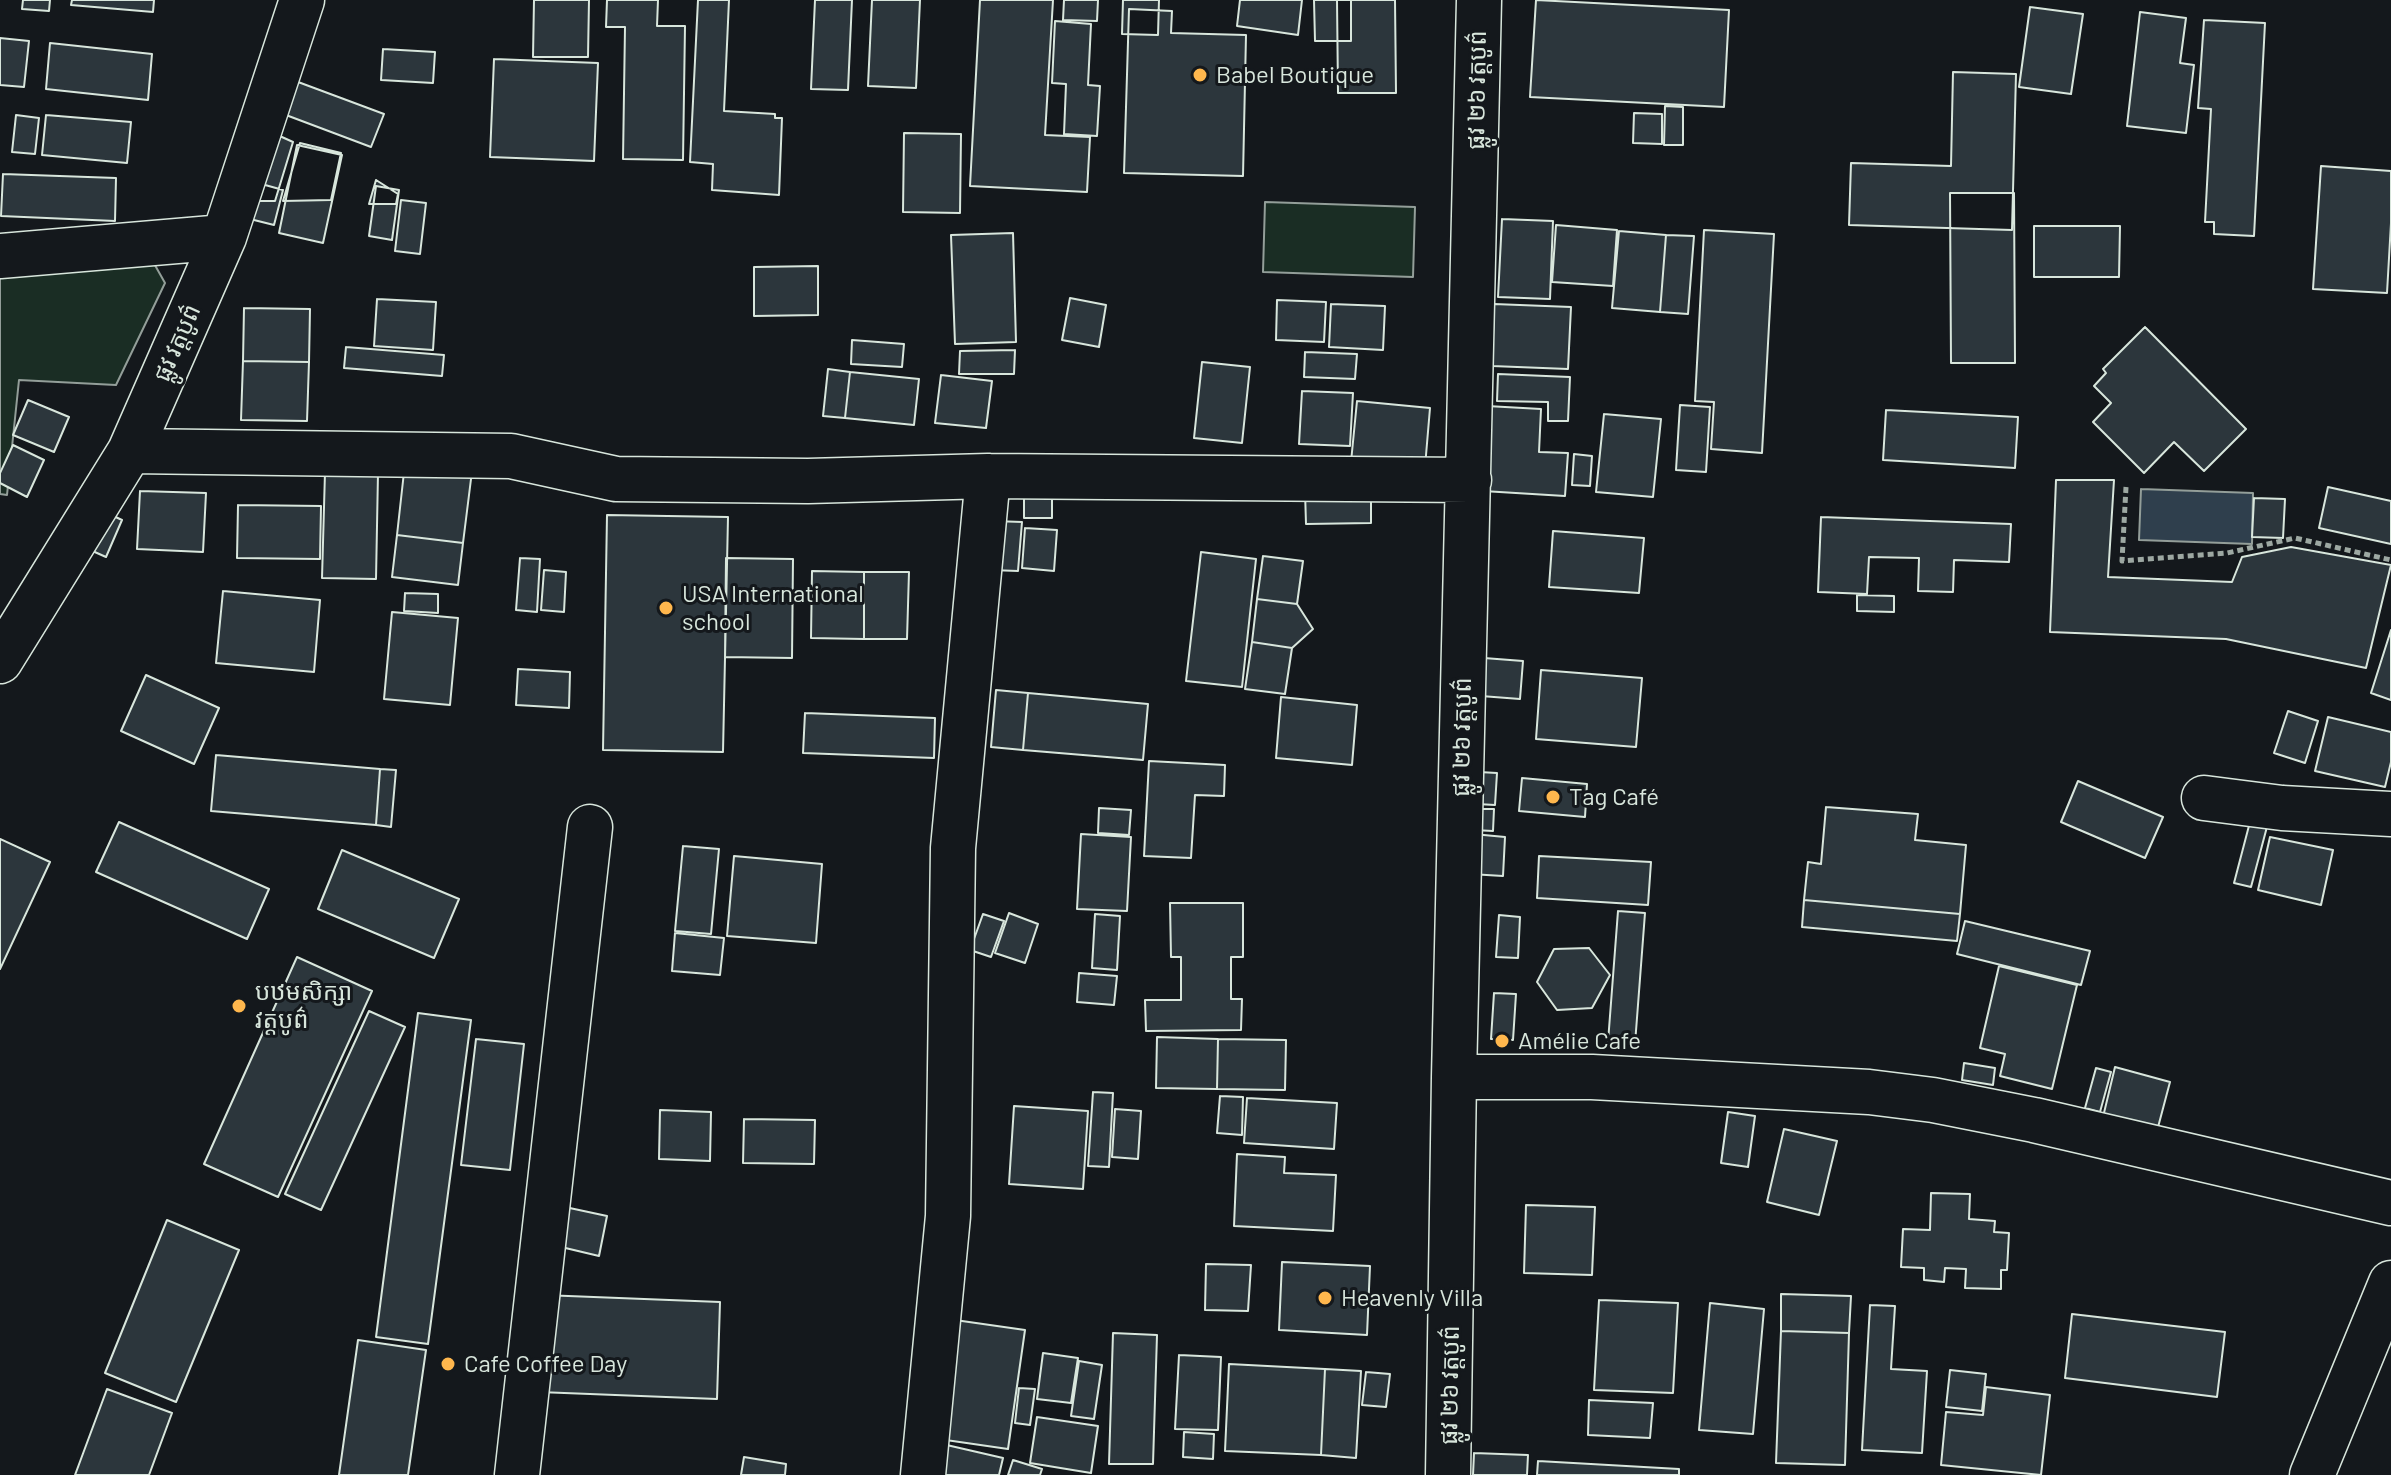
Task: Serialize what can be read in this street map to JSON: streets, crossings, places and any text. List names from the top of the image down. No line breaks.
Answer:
{"streets":{"street":["ផ្លូវ ២៦ វត្តបូព៌","ផ្លូវ វត្តបូព៌"]},"places":["Babel Boutique","USA International school","Tag Café","បឋមសិក្សា វត្តបូព៌","Amélie Cafe","Heavenly Villa","Cafe Coffee Day"]}
